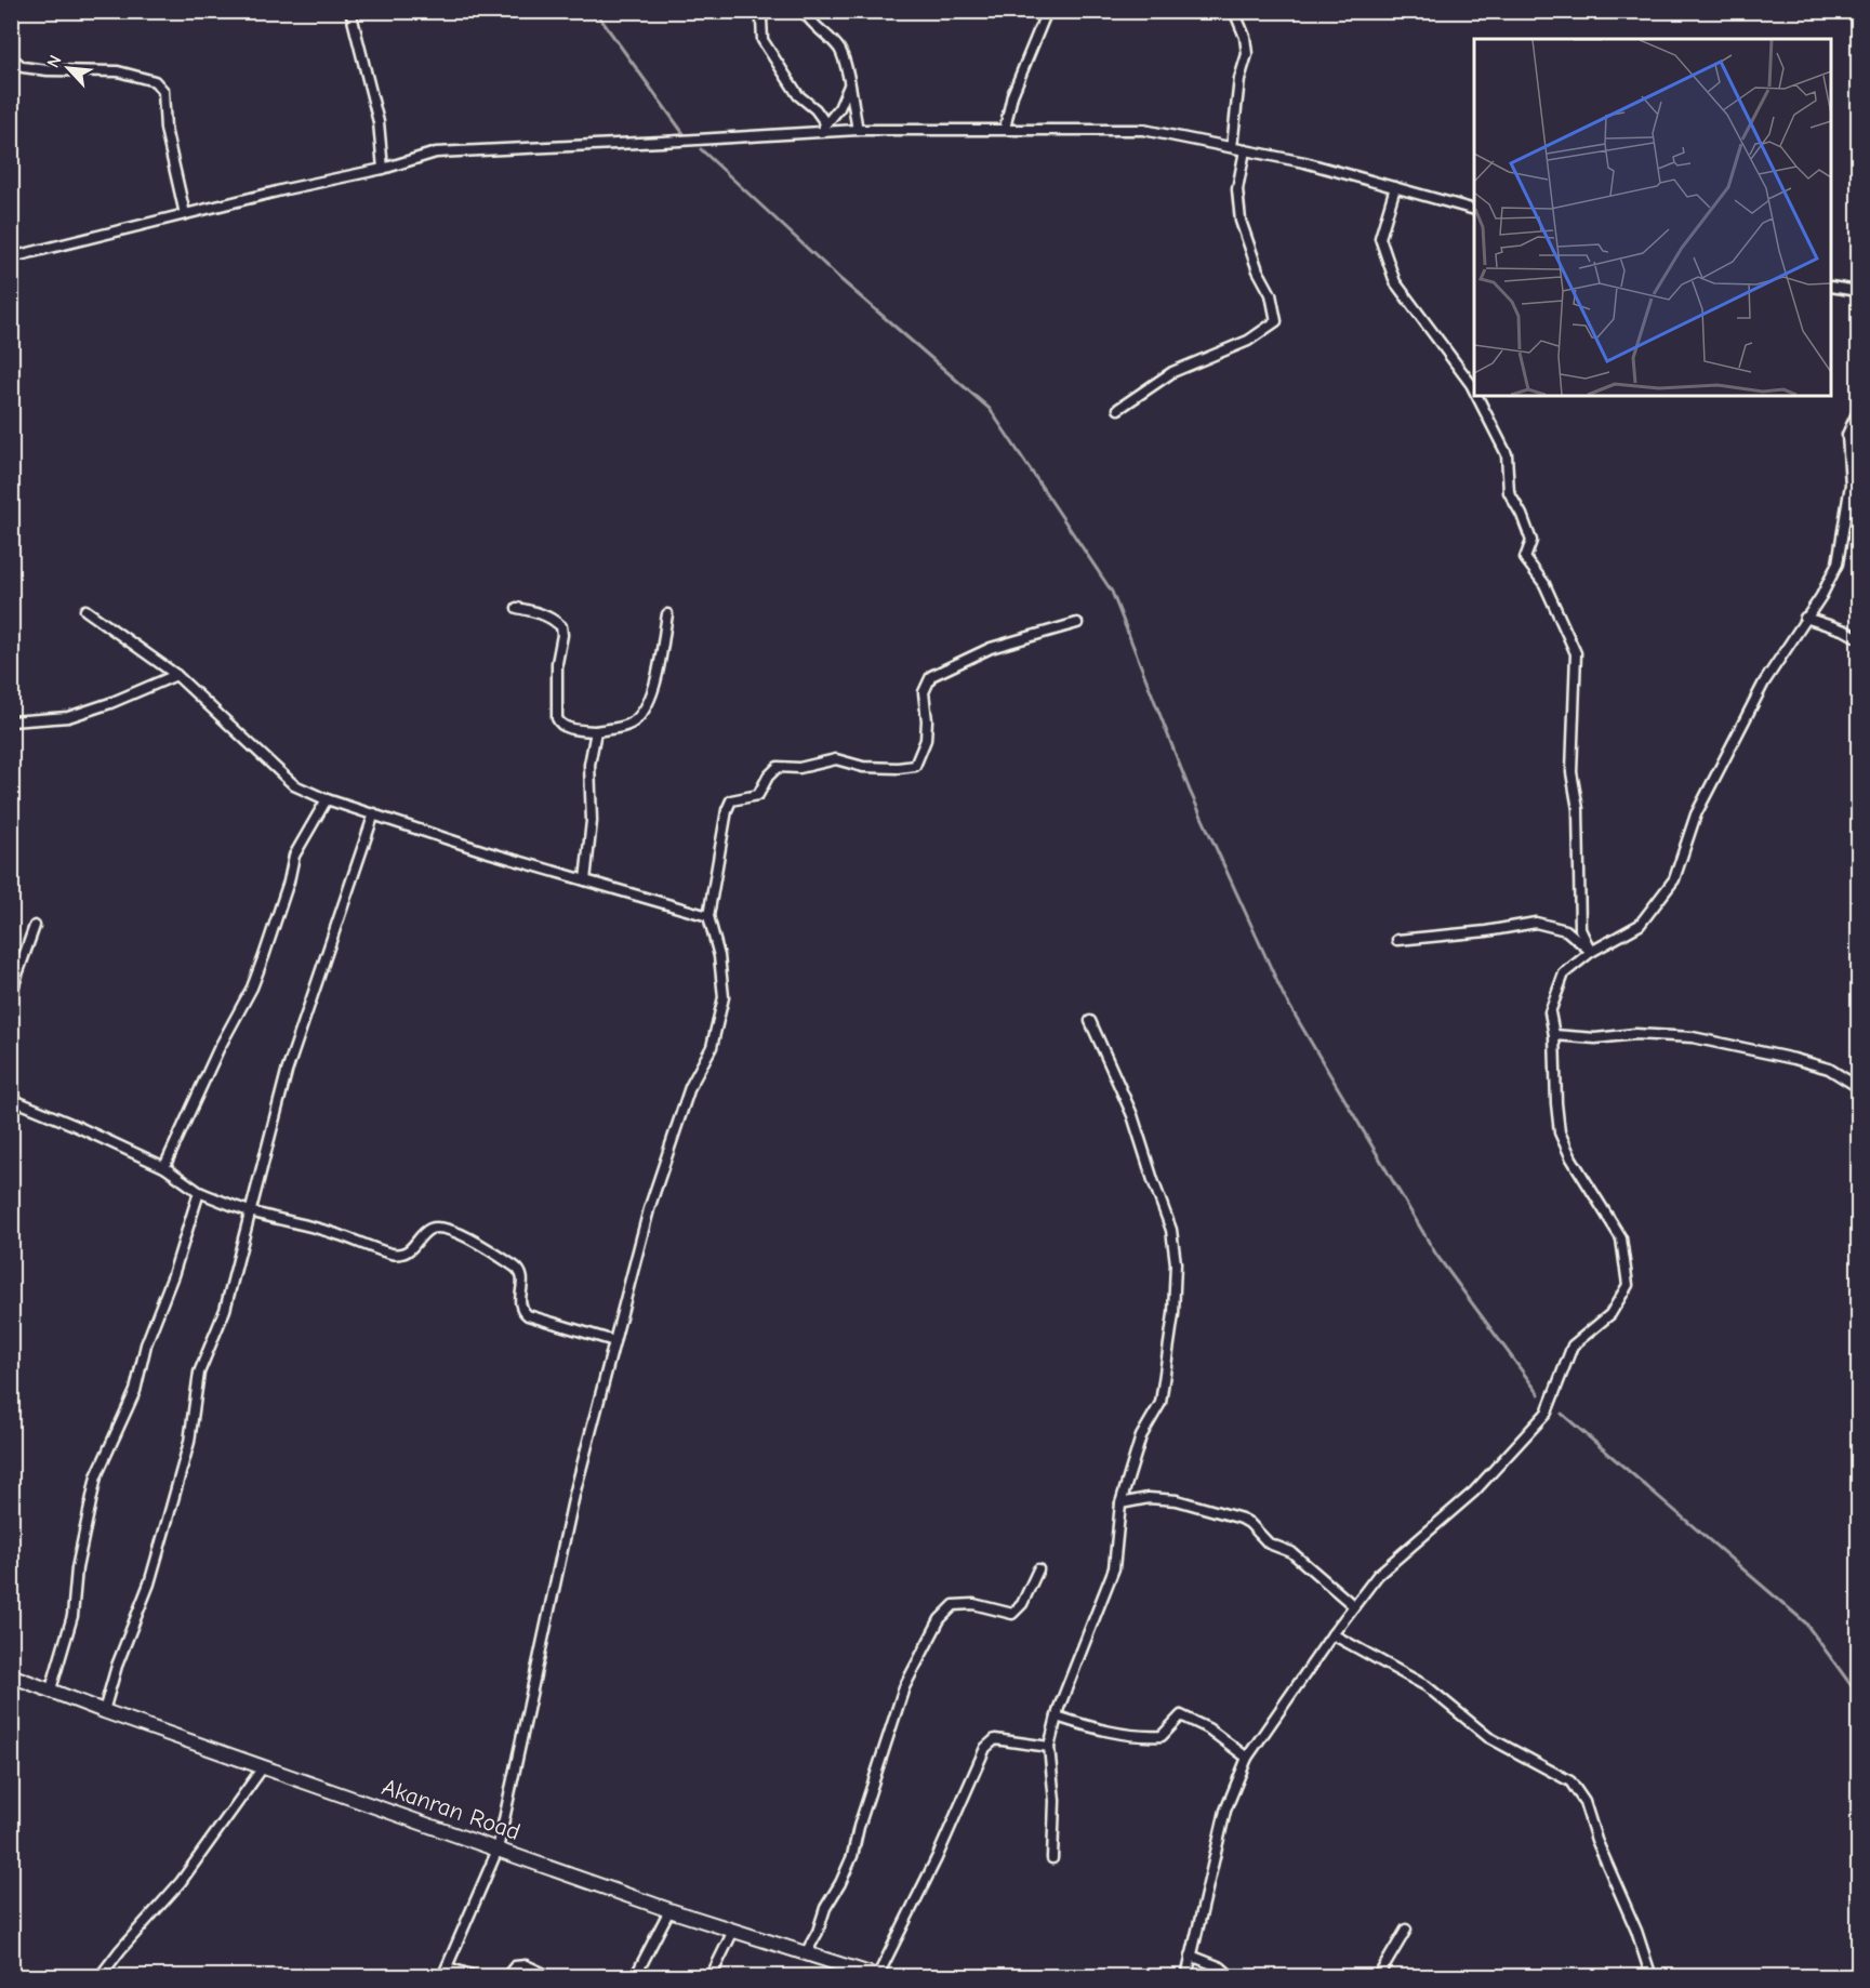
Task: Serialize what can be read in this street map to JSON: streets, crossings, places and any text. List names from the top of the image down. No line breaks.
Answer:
{"streets":{"main road":["Akanran Road"]},"north":"top left"}
